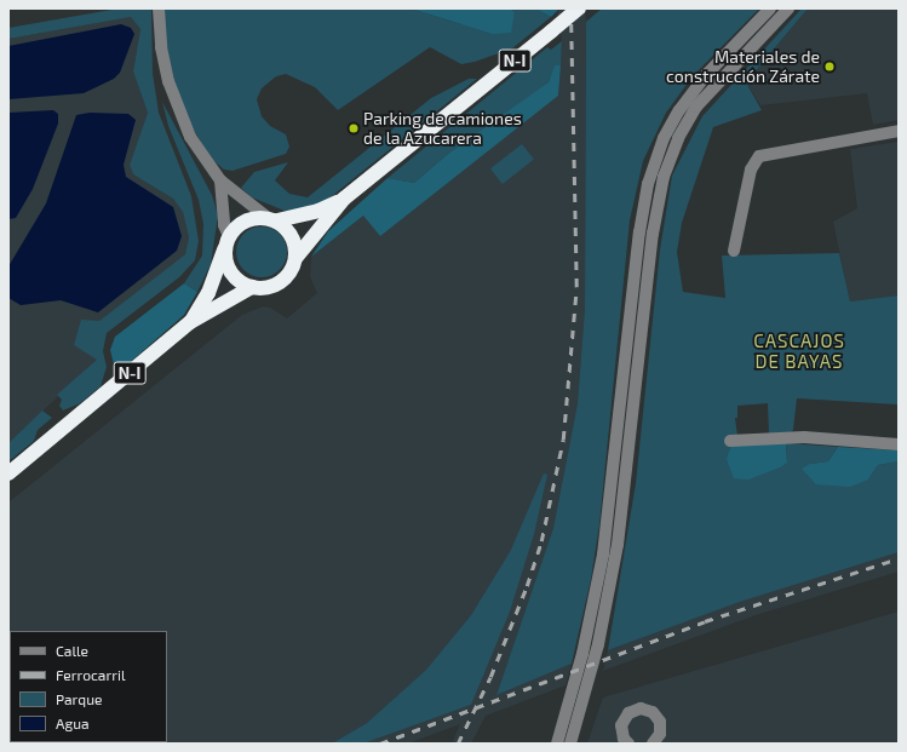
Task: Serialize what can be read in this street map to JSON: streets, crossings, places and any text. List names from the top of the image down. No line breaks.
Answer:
{"streets":{"highway":["N-I"]},"districts":["CASCAJOS DE BAYAS"],"places":["Materiales de construcción Zárate","Parking de camiones de la Azucarera"],"legend":["Calle","Ferrocarril","Parque","Agua"]}
